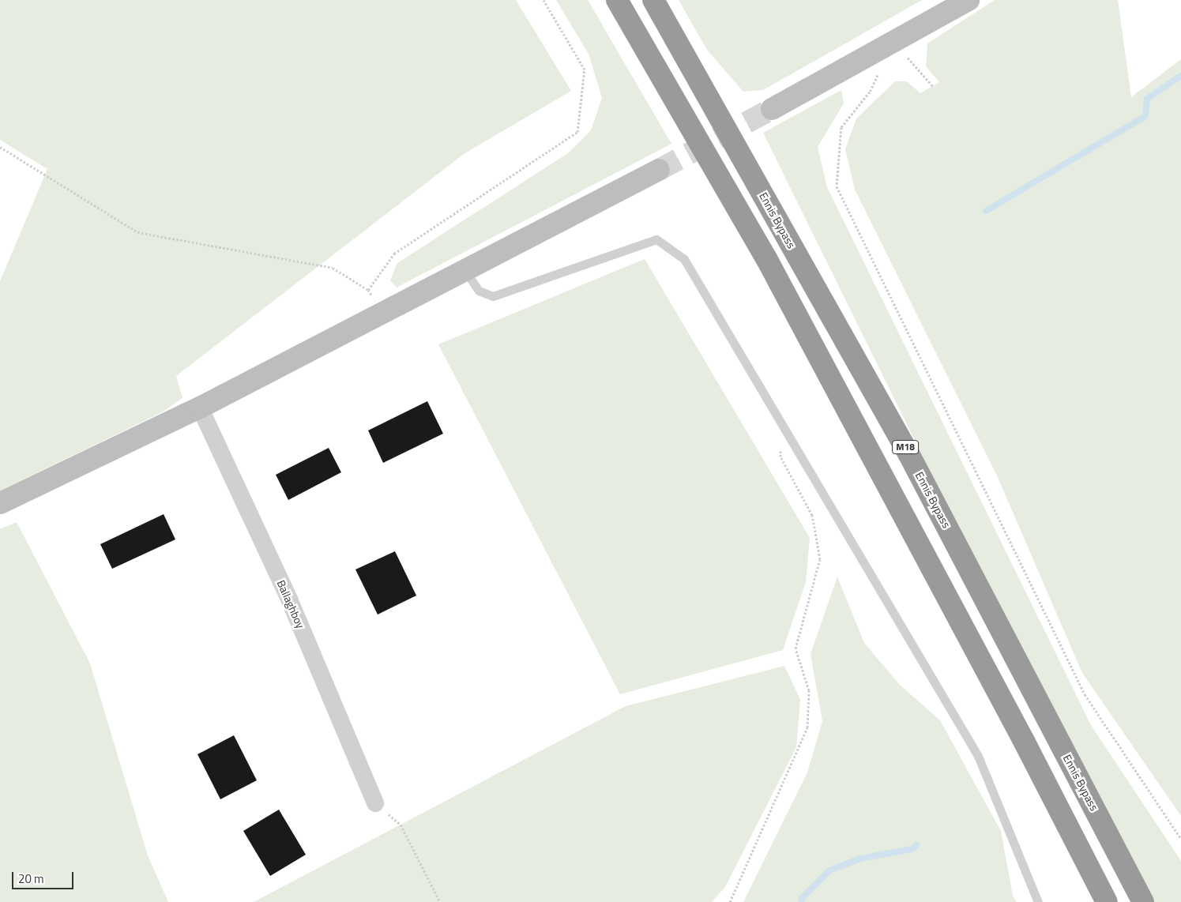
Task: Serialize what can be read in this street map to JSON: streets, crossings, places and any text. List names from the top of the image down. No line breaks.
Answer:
{"streets":{"highway":["Ennis Bypass","M18"],"street":["Ballaghboy"]},"scale_bar":"20 m"}
